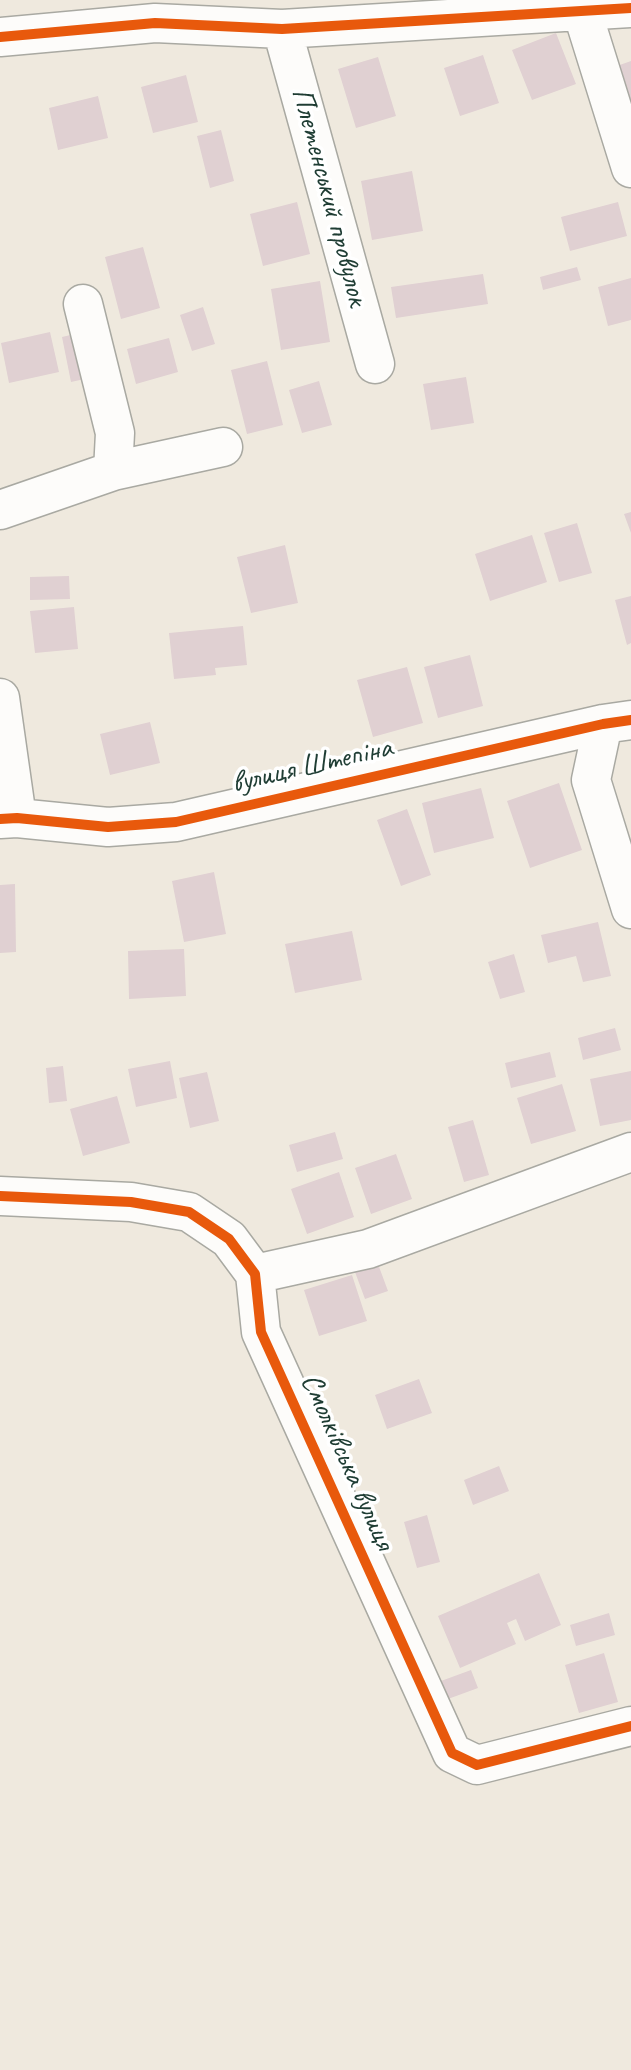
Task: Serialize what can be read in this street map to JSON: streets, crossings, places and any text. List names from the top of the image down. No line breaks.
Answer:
{"streets":{"street":["Плетенський провулок","вулиця Штепіна","Смолківська вулиця"]}}
